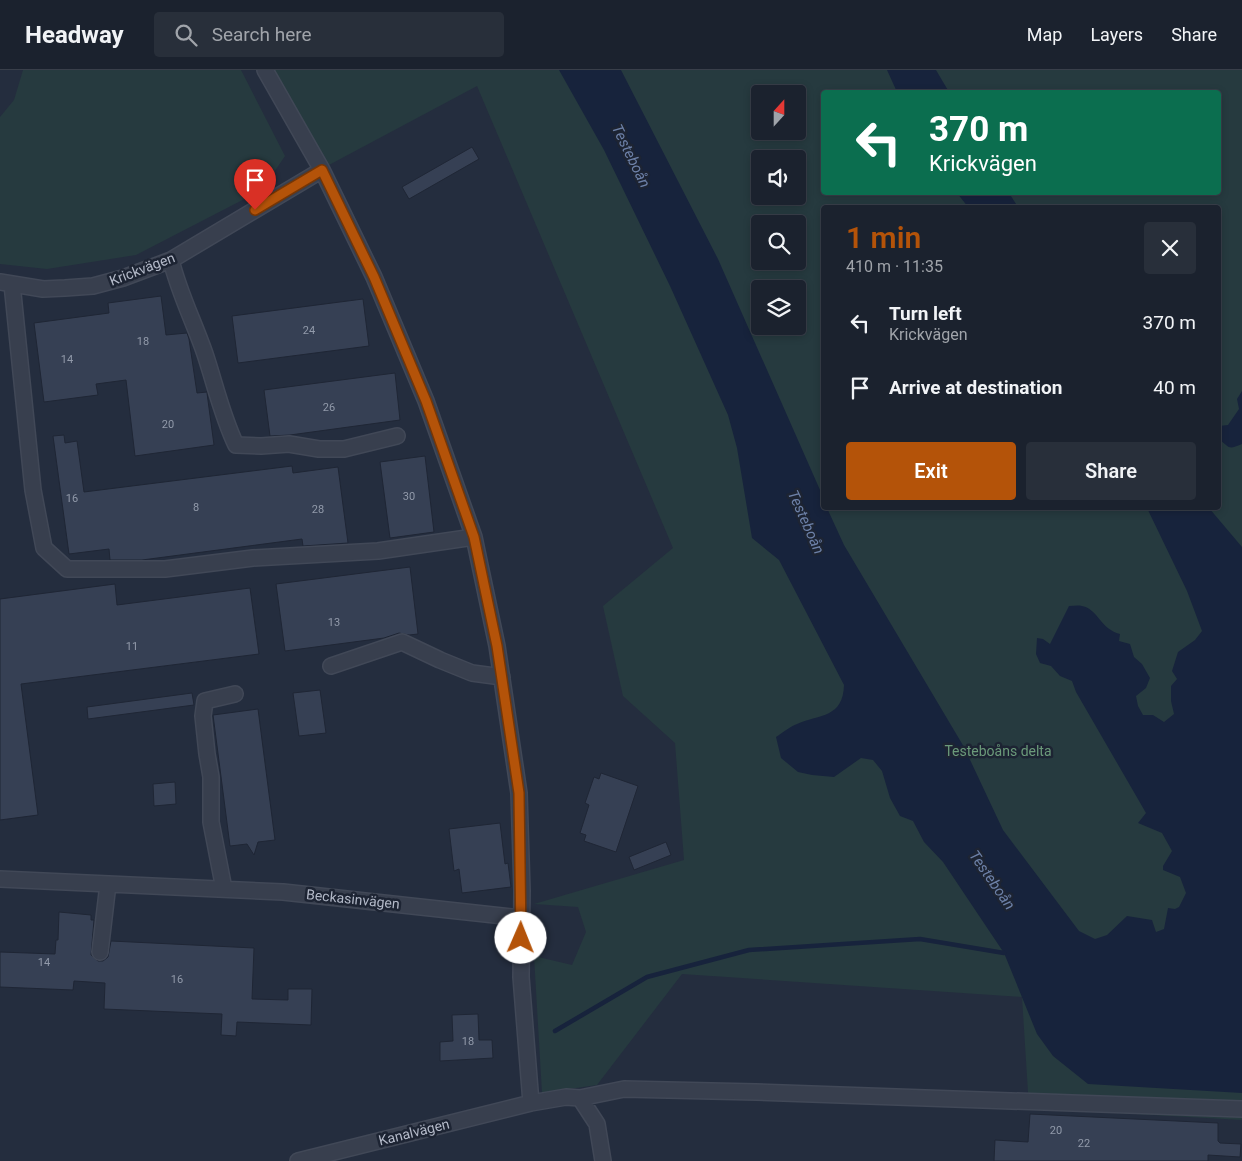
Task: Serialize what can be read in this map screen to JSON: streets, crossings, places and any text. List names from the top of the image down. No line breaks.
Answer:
{"streets":{"street":["Krickvägen","Beckasinvägen","Kanalvägen"]},"water":["Testeboån"],"parks":["Testeboåns delta"],"house_numbers":["24","18","14","26","20","30","16","8","28","13","11","14","16","18","20","22"],"north":"top","page":{"header":"Headway","search":"Search here","nav":["Map","Layers","Share"],"turn":["370 m","Krickvägen"],"heading":["1 min","410 m · 11:35"],"list":[{"name":"Turn left","note":"Krickvägen","value":"370 m"},{"name":"Arrive at destination","value":"40 m"}],"buttons":["Exit","Share"]}}
